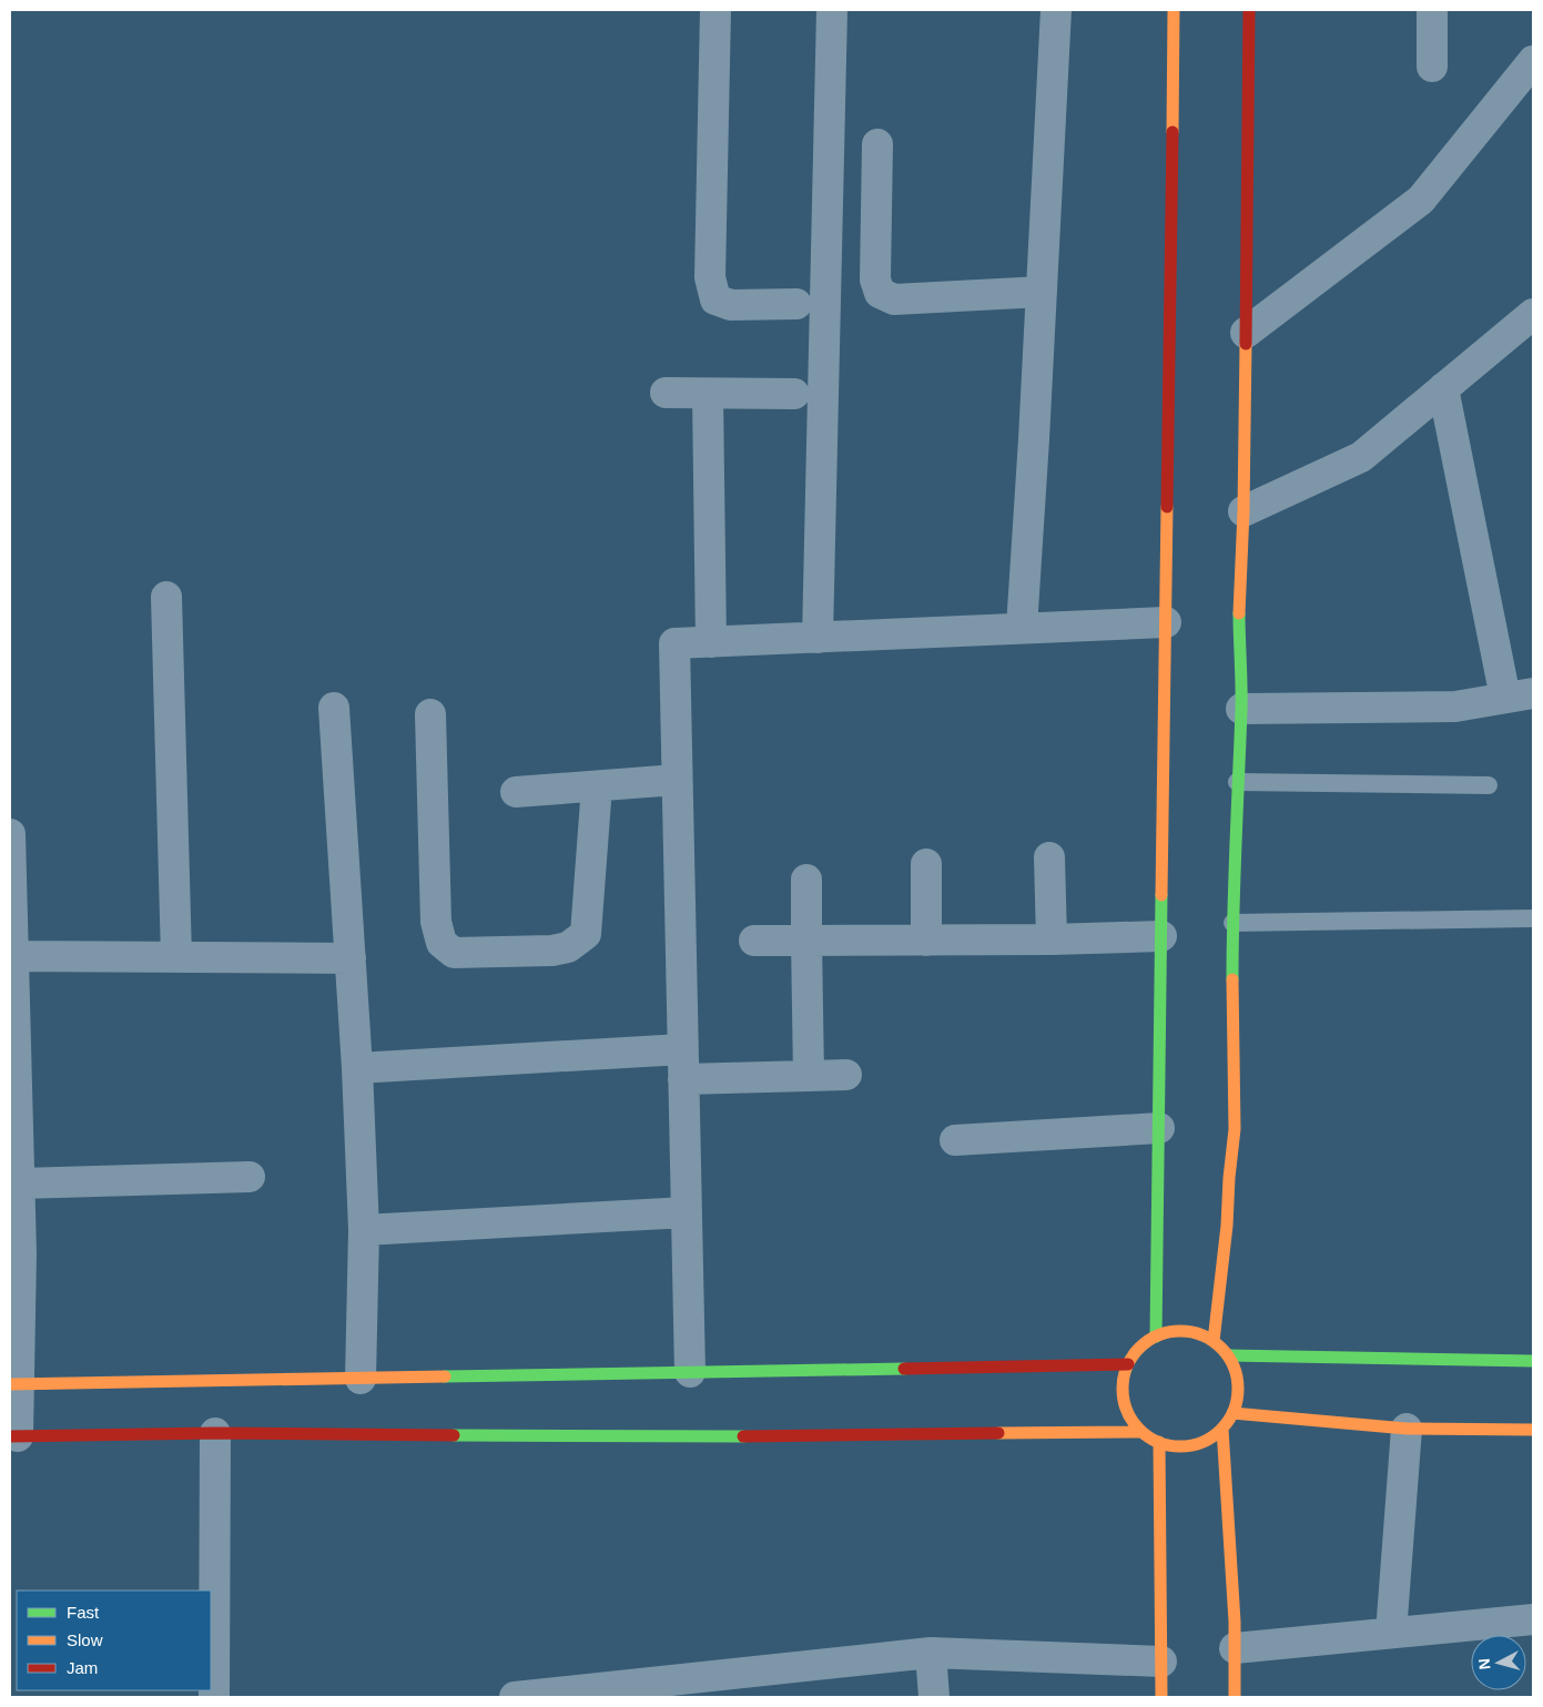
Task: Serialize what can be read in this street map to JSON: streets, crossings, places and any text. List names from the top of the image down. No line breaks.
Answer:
{"legend":["Fast","Slow","Jam"],"north":"left"}
